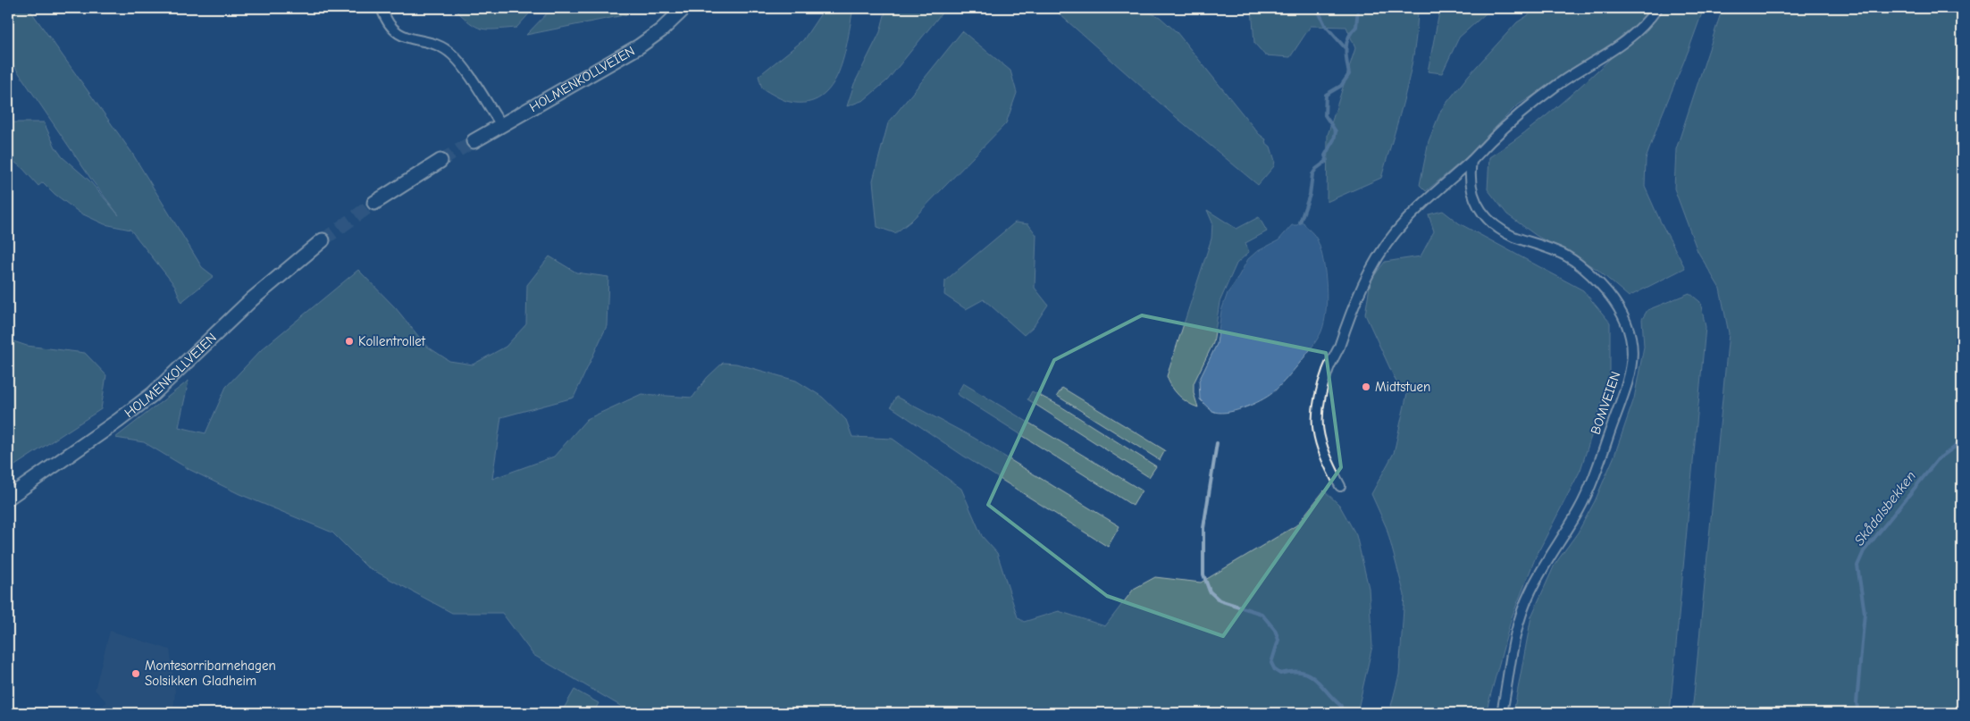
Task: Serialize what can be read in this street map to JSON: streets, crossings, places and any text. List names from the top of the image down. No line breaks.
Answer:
{"streets":{"main road":["HOLMENKOLLVEIEN"],"street":["BOMVEIEN"]},"water":["Skådalsbekken"],"places":["Kollentrollet","Midtstuen","Montesorribarnehagen Solsikken Gladheim"]}
